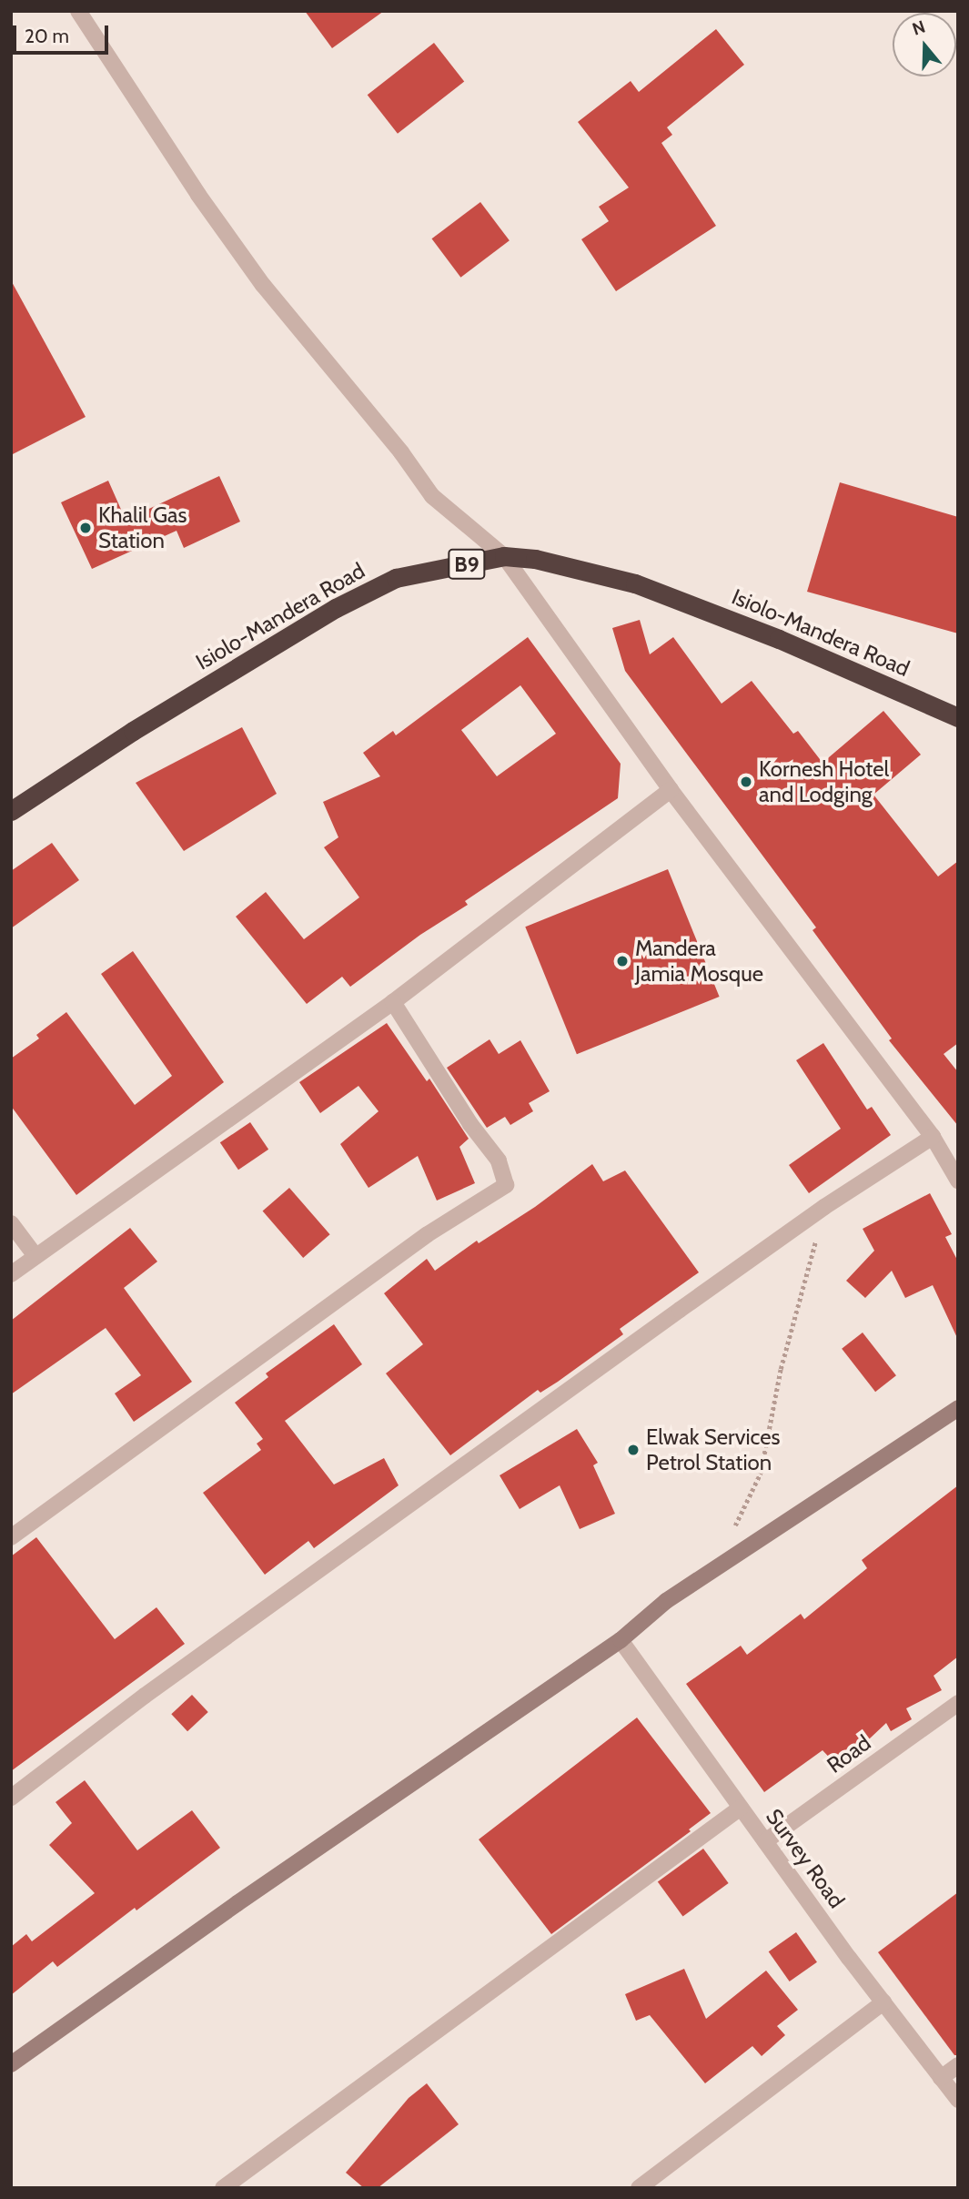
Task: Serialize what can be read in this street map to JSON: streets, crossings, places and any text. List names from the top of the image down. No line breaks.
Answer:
{"streets":{"highway":["B9","Isiolo-Mandera Road"],"street":["Road","Survey Road"]},"crossings":[["Road","Survey Road"]],"places":["Khalil Gas Station","Kornesh Hotel and Lodging","Mandera Jamia Mosque","Elwak Services Petrol Station"],"scale_bar":"20 m","north":"top"}
